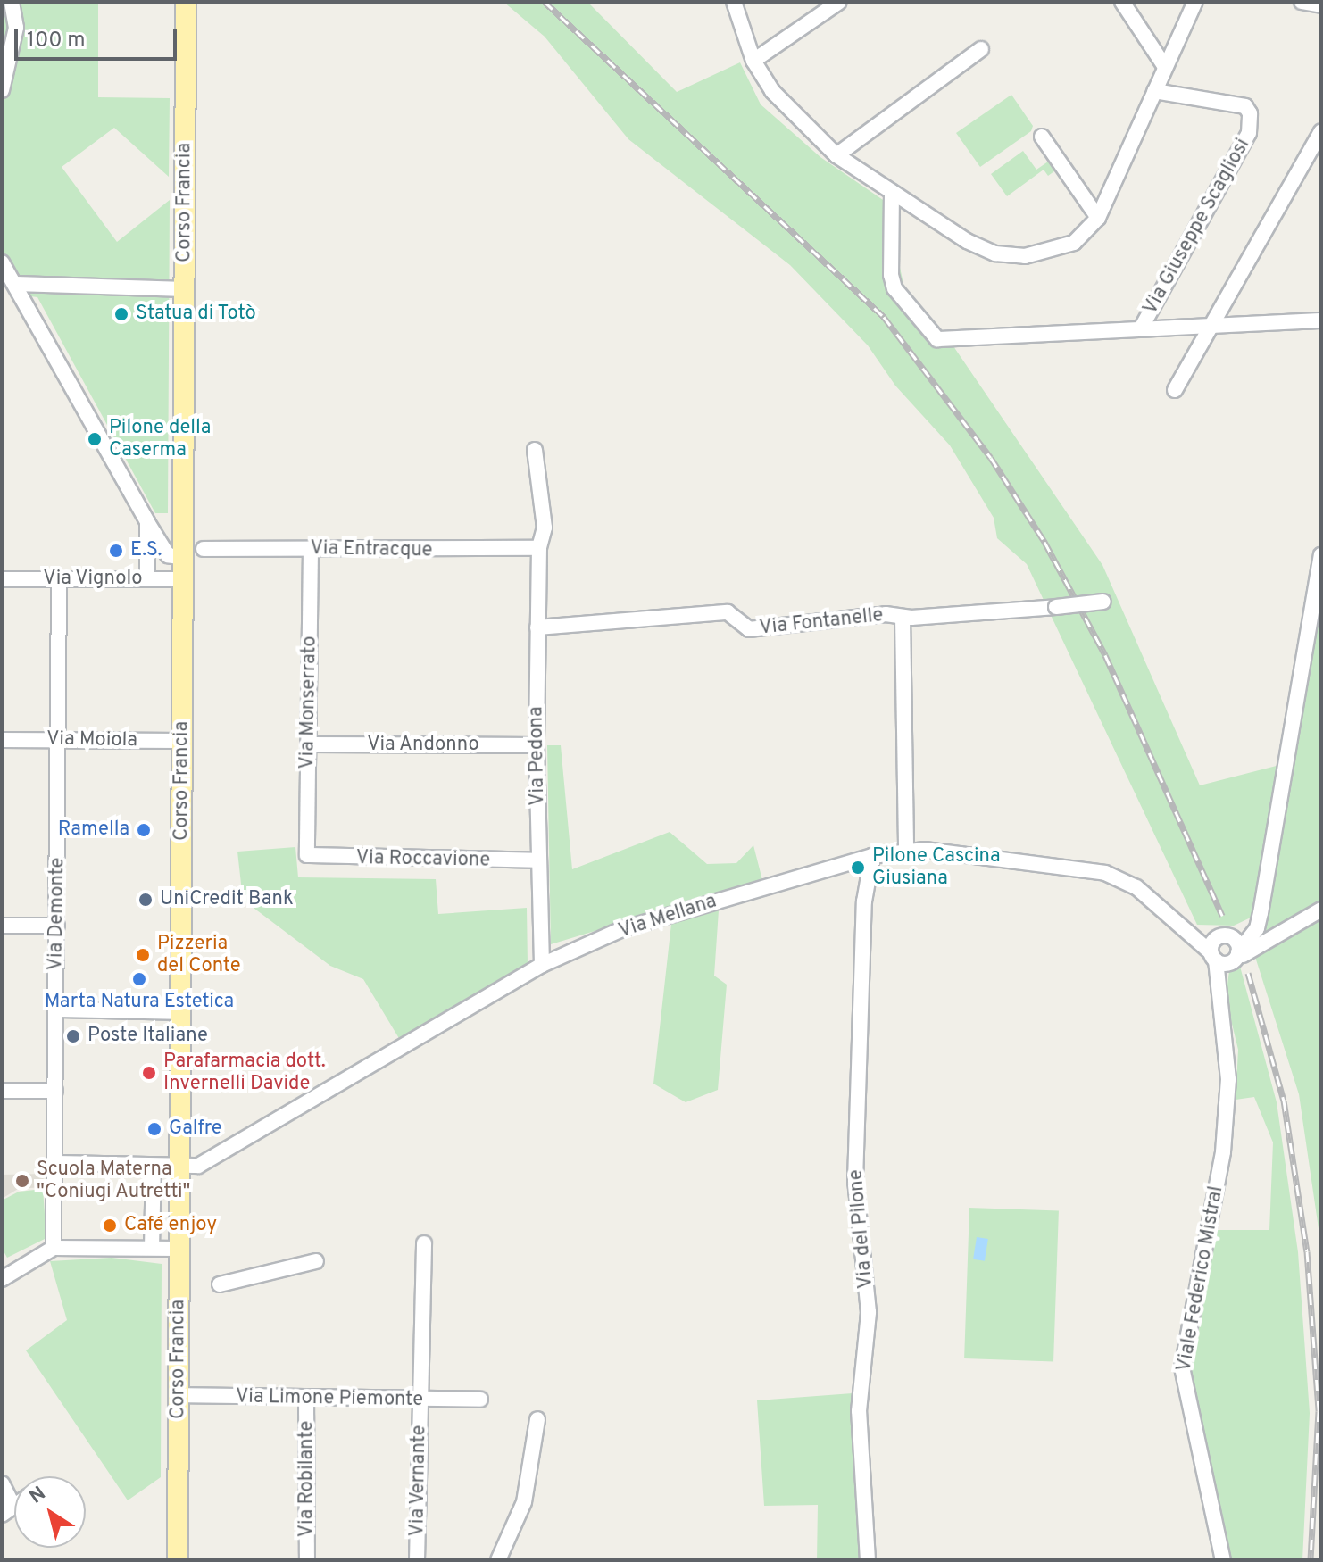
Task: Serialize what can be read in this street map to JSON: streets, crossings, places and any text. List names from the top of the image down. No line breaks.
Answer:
{"streets":{"main road":["Corso Francia"],"street":["Via Giuseppe Scagliosi","Via Entracque","Via Vignolo","Via Fontanelle","Via Monserrato","Via Moiola","Via Andonno","Via Pedona","Via Roccavione","Via Demonte","Via Mellana","Via del Pilone","Viale Federico Mistral","Via Limone Piemonte","Via Robilante","Via Vernante"]},"crossings":[["Corso Francia","Via Vignolo"],["Corso Francia","Via Moiola"],["Corso Francia","Via Mellana"],["Corso Francia","Via Limone Piemonte"],["Via Entracque","Via Monserrato"],["Via Entracque","Via Pedona"],["Via Vignolo","Via Demonte"],["Via Fontanelle","Via Pedona"],["Via Monserrato","Via Andonno"],["Via Monserrato","Via Roccavione"],["Via Moiola","Via Demonte"],["Via Andonno","Via Pedona"],["Via Pedona","Via Roccavione"],["Via Pedona","Via Mellana"],["Via Demonte","Via Mellana"],["Via Mellana","Via del Pilone"],["Via Mellana","Viale Federico Mistral"],["Via Limone Piemonte","Via Robilante"],["Via Limone Piemonte","Via Vernante"]],"places":["Statua di Totò","Pilone della Caserma","E.S.","Ramella","Pilone Cascina Giusiana","UniCredit Bank","Pizzeria del Conte","Marta Natura Estetica","Poste Italiane","Parafarmacia dott. Invernelli Davide","Galfre","Scuola Materna \"Coniugi Autretti\"","Café enjoy"],"scale_bar":"100 m","north":"top left"}
